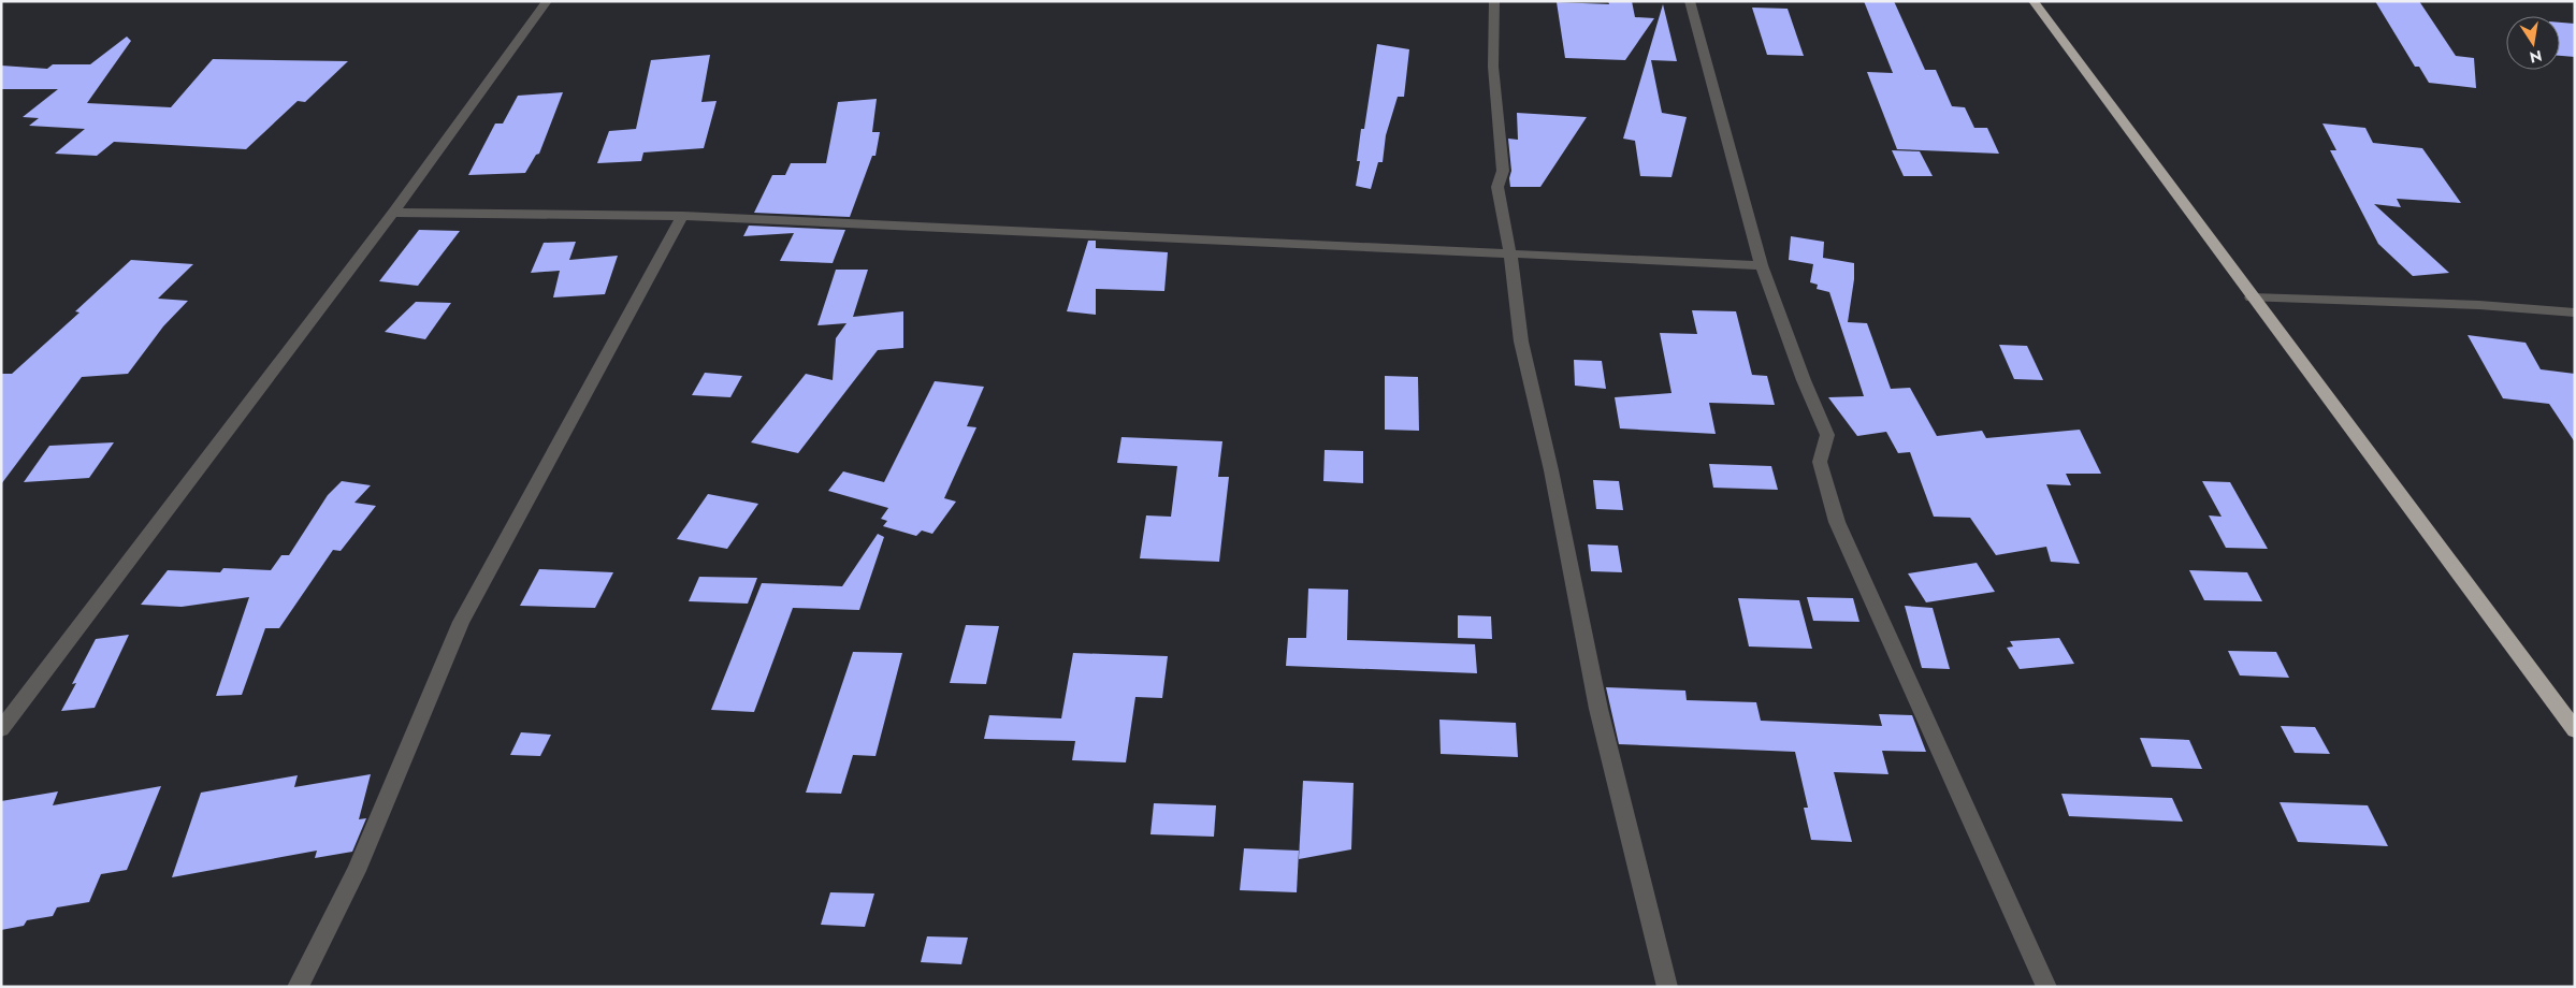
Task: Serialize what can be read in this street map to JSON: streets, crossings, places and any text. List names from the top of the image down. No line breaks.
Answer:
{"north":"bottom"}
